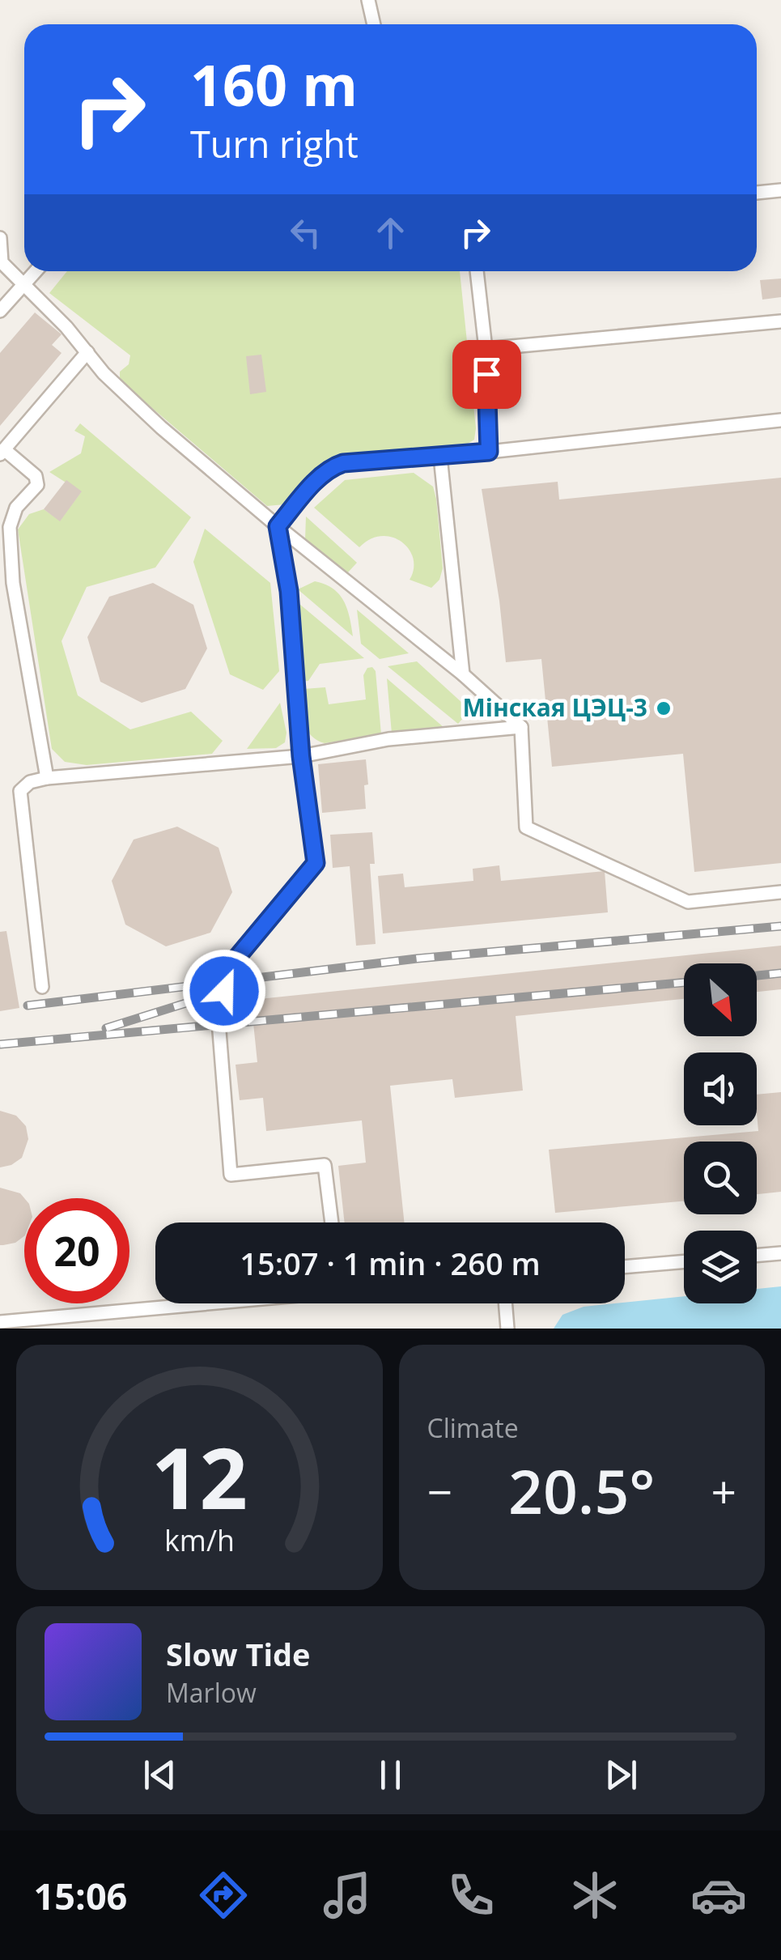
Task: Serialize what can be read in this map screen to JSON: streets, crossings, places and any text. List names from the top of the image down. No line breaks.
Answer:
{"places":["Мінская ЦЭЦ-3"],"north":"bottom right","page":{"turn":["160 m","Turn right"],"limit":"20","trip":"15:07 · 1 min · 260 m","tile":"Climate","heat":["−","20.5°","+"],"song":["Slow Tide","Marlow"],"tabs":"15:06","gauge":["12","km/h"]}}
